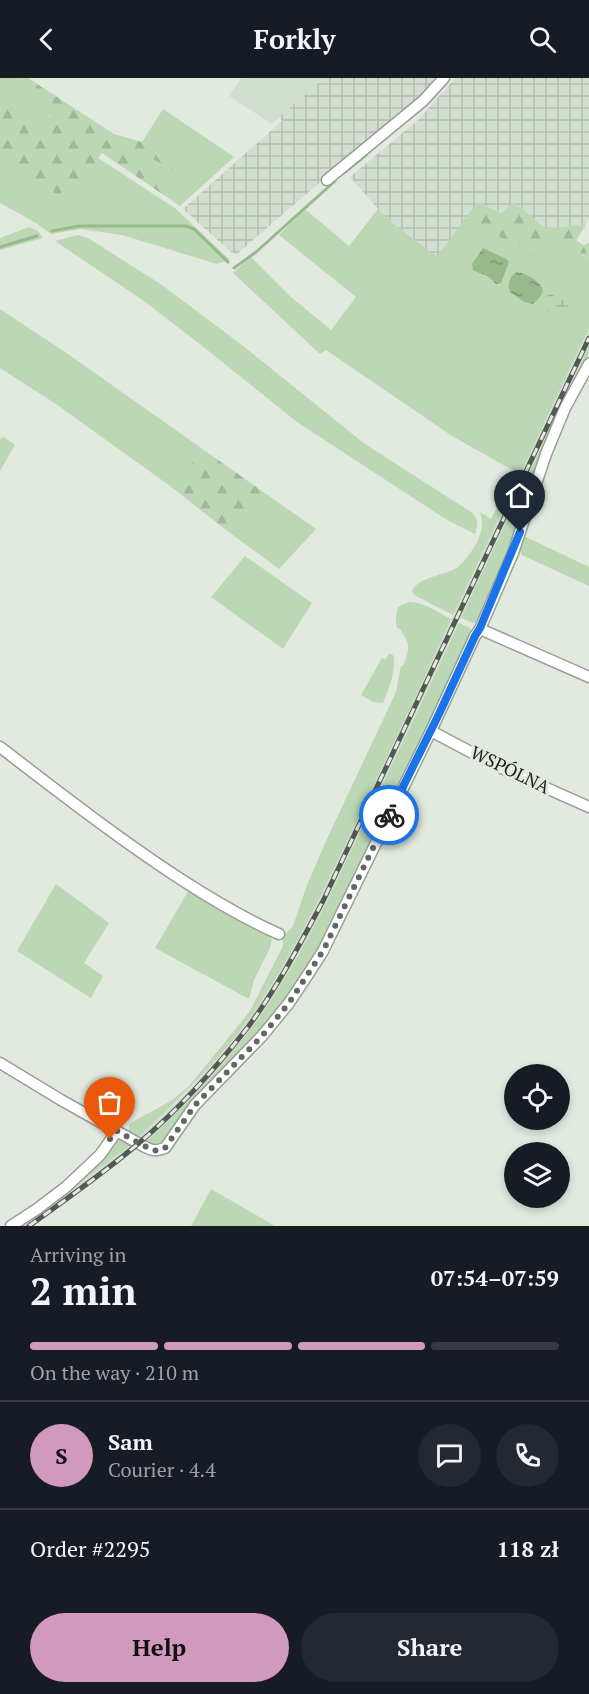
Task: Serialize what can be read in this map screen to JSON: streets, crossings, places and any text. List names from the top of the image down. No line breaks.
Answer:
{"streets":{"street":["WSPÓLNA"]},"page":{"header":"Forkly","heading":["2 min","Arriving in","07:54–07:59"],"panel":["Sam","Courier · 4.4","Order #2295","118 zł"],"bar":"On the way · 210 m","round":"S","buttons":["Help","Share"]}}
